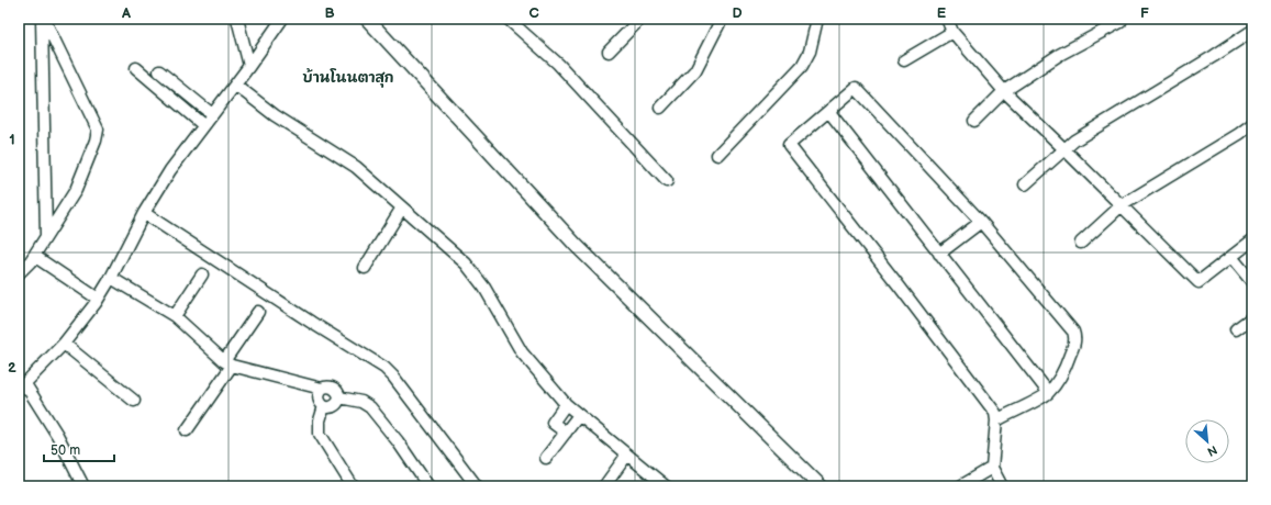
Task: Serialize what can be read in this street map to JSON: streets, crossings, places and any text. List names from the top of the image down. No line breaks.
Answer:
{"districts":["บ้านโนนตาสุก"],"scale_bar":"50 m","north":"bottom right","grid":{"columns":["A","B","C","D","E","F"],"rows":["1","2"]}}
